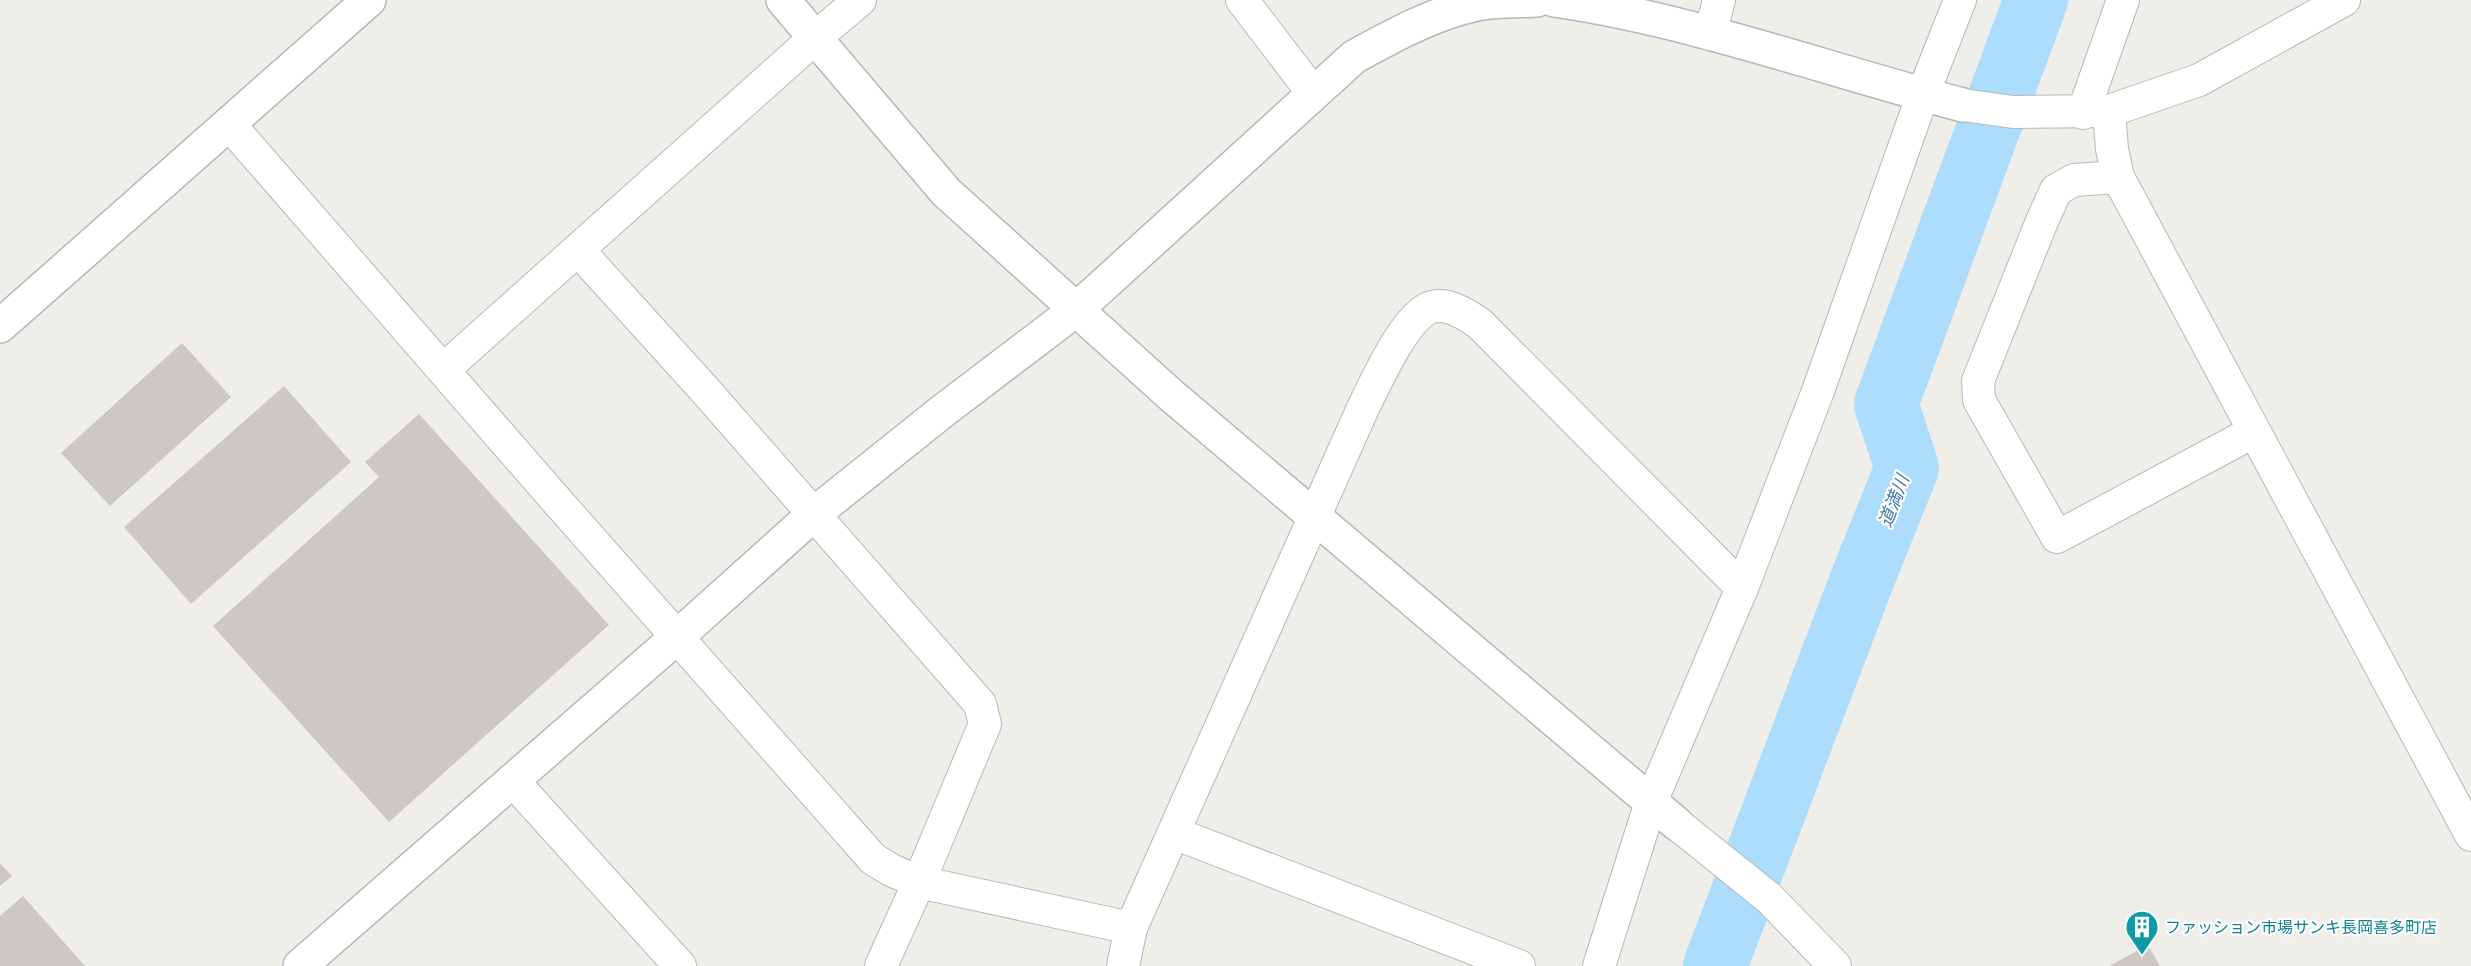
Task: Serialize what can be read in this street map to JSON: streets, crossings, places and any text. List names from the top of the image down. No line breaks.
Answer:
{"water":["道満川"],"places":{"building":["ファッション市場サンキ長岡喜多町店"]}}
